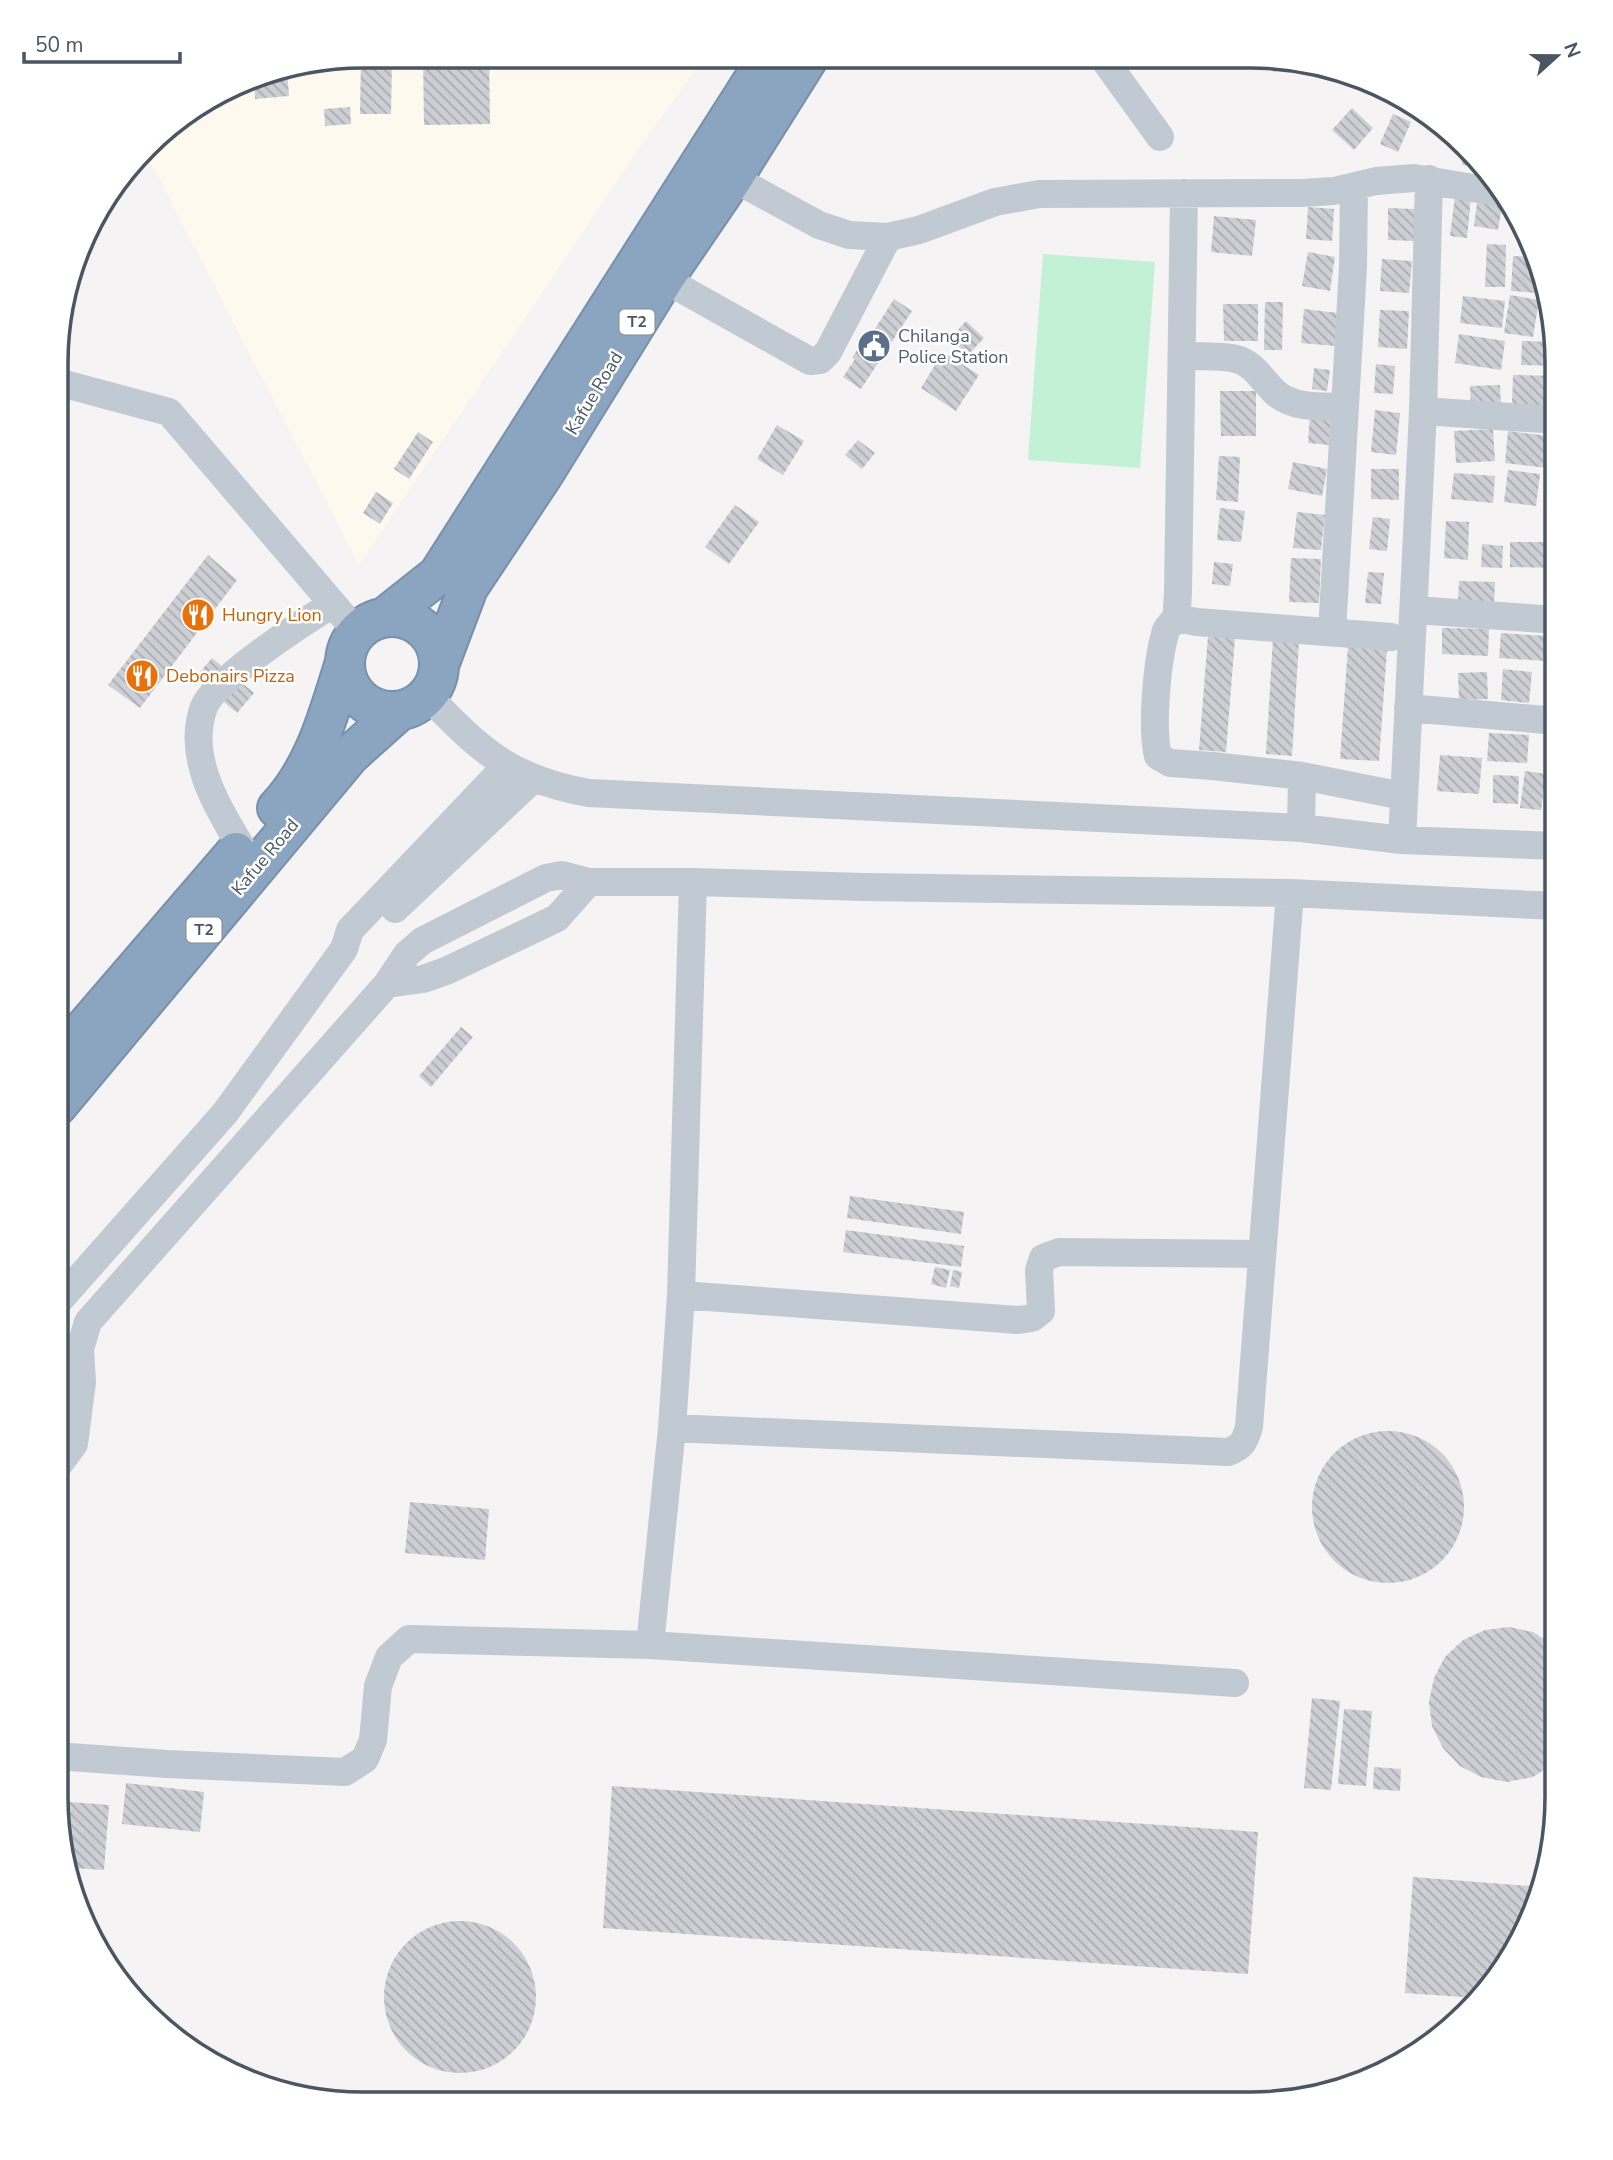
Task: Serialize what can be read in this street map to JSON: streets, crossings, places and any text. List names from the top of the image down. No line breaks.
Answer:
{"streets":{"highway":["T2","Kafue Road"]},"places":{"public building":["Chilanga Police Station"],"restaurant":["Hungry Lion","Debonairs Pizza"]},"scale_bar":"50 m","north":"right"}
